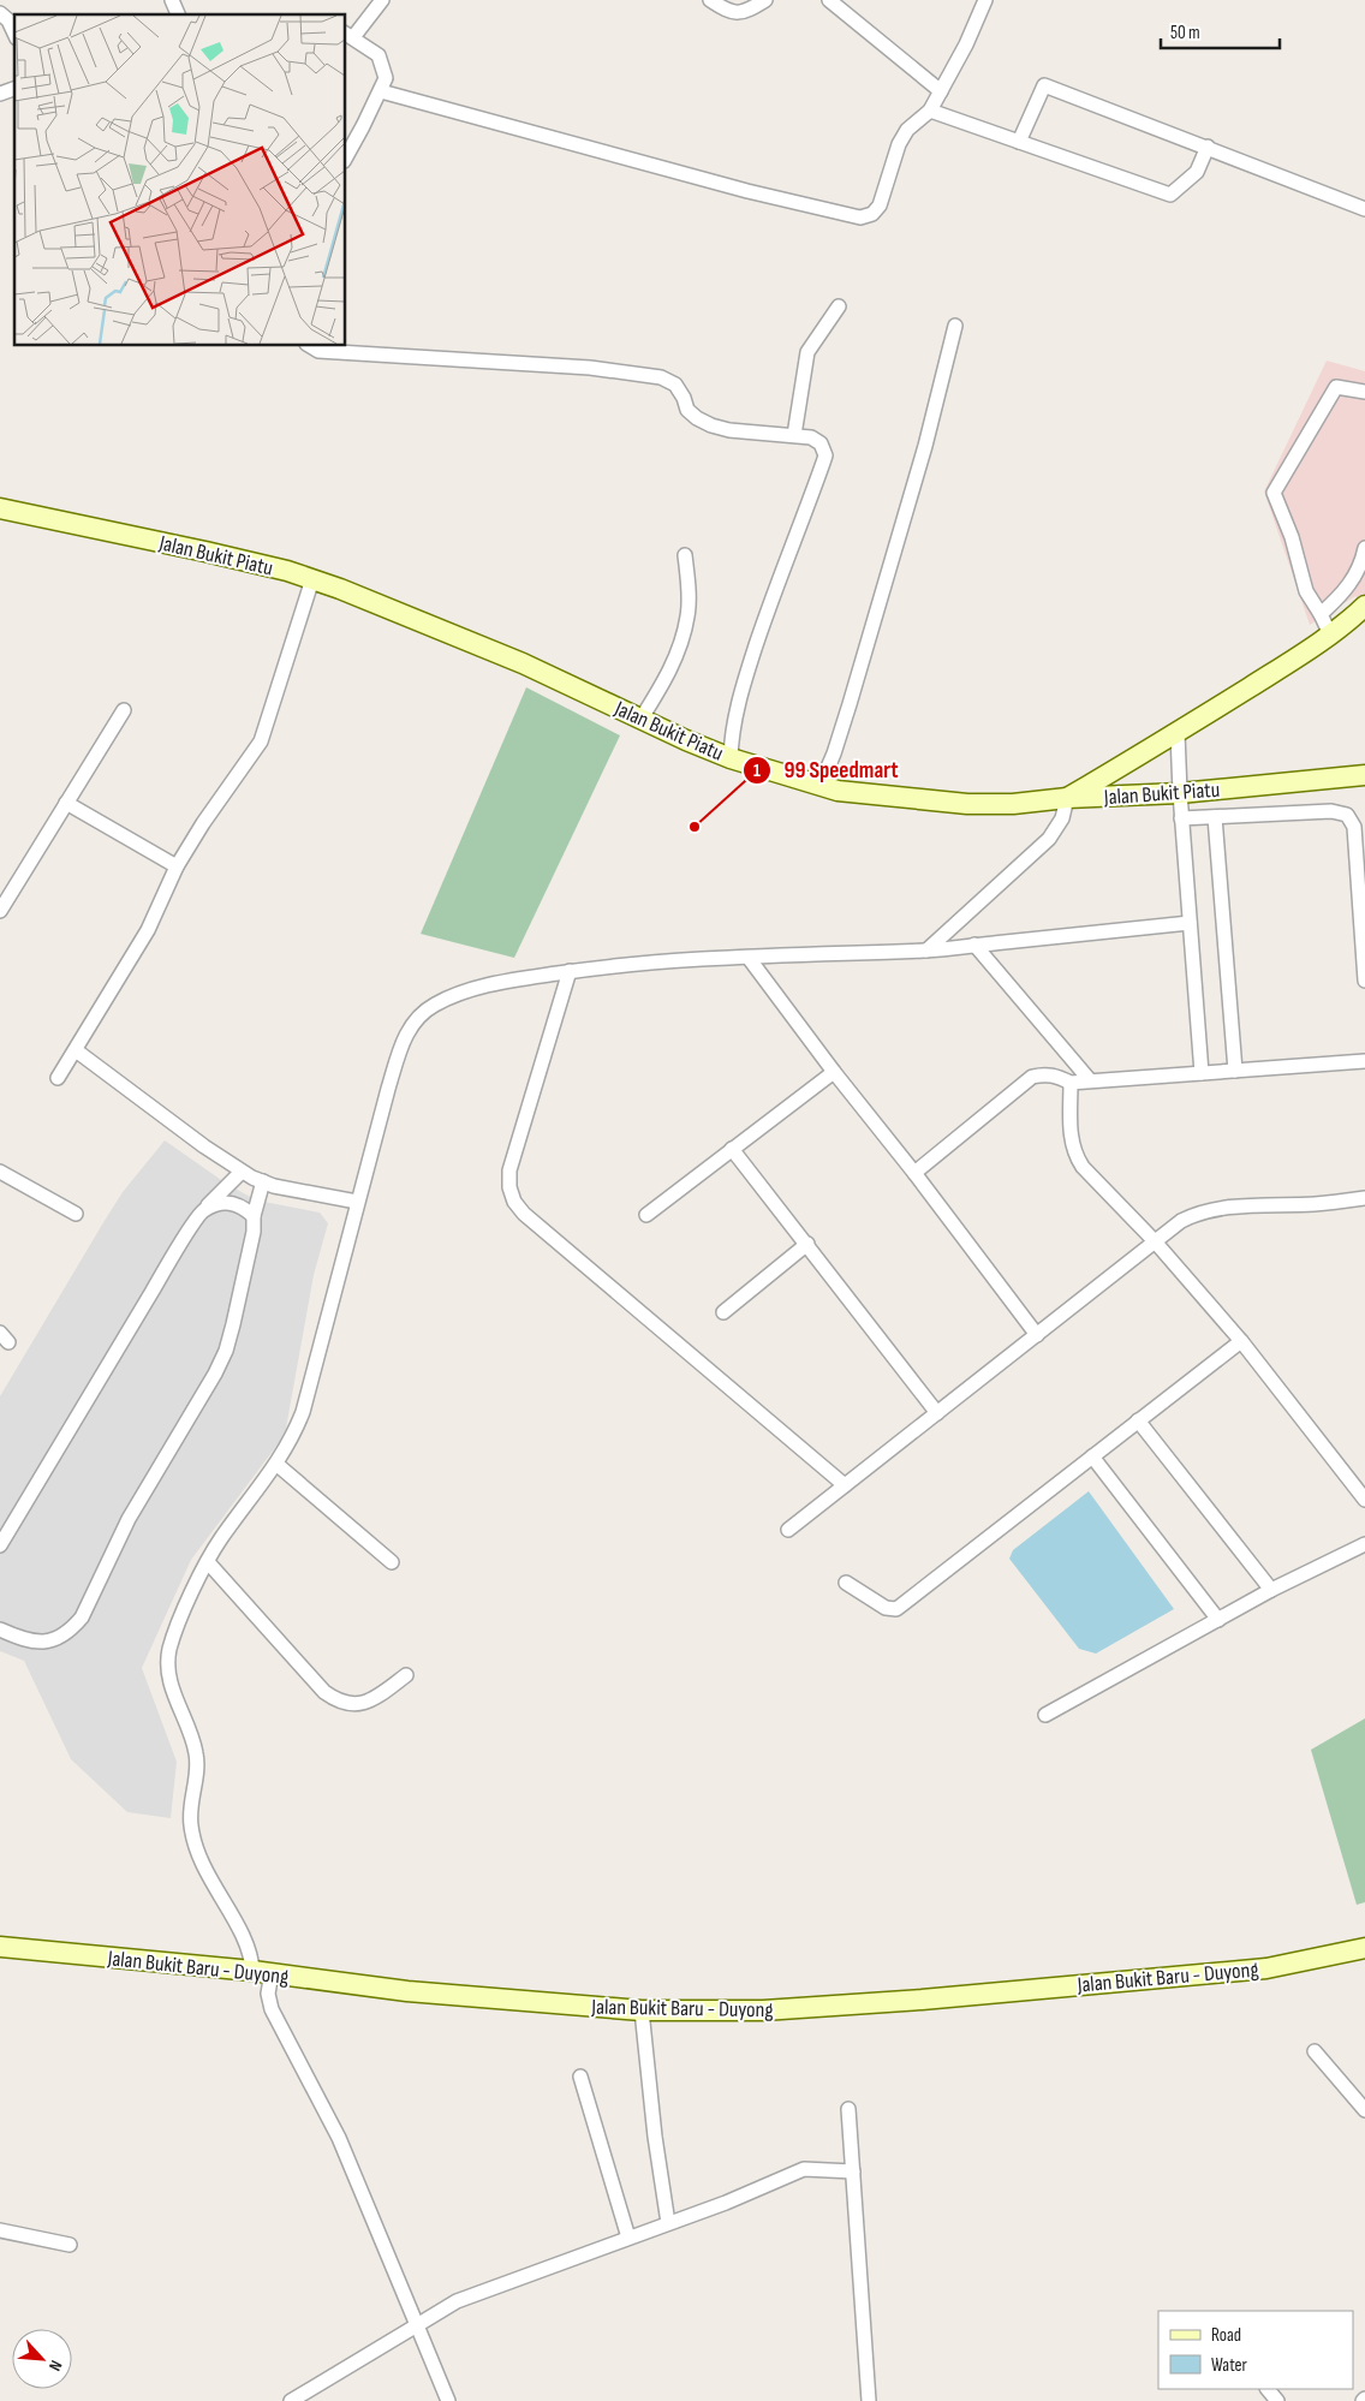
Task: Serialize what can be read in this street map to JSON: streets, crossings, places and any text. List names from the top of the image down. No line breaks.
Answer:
{"streets":{"main road":["Jalan Bukit Piatu","Jalan Bukit Baru - Duyong"]},"places":["99 Speedmart"],"legend":["Road","Water"],"scale_bar":"50 m","north":"bottom right"}
